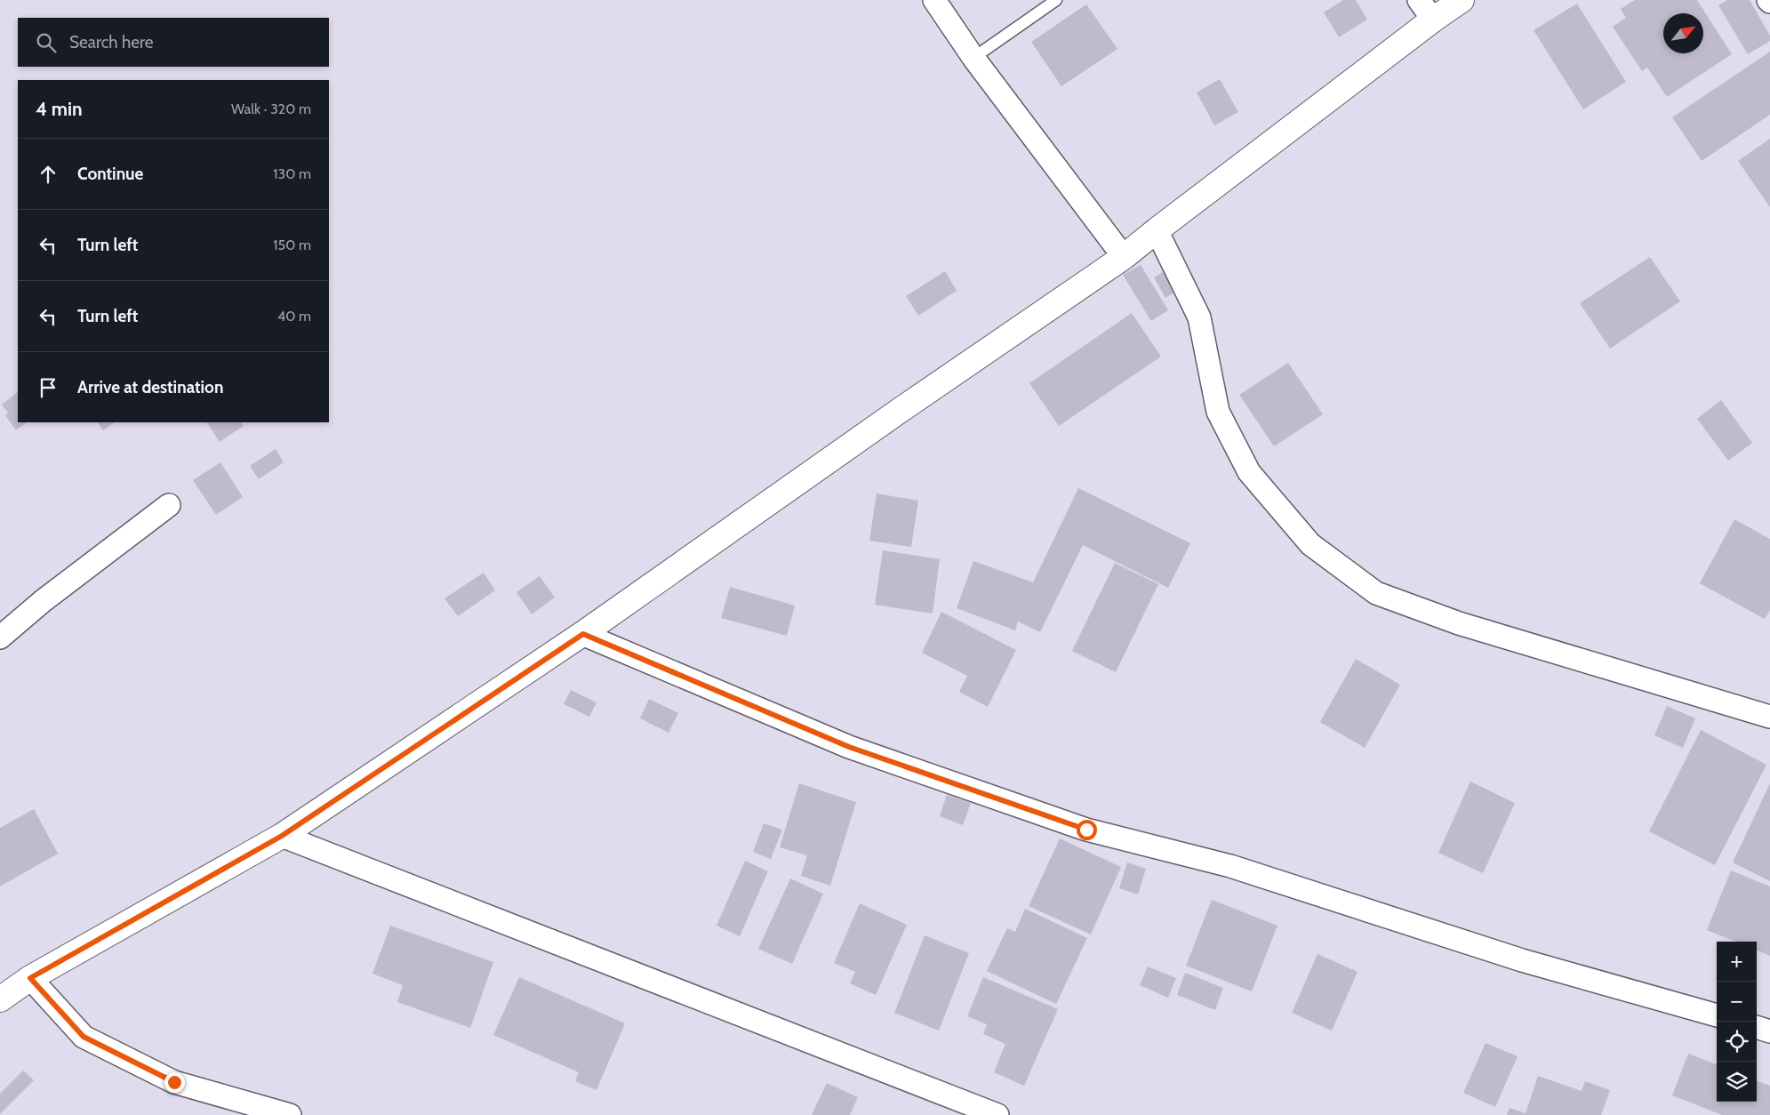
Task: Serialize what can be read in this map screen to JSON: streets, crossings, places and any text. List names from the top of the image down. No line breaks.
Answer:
{"north":"top right","page":{"search":"Search here","heading":["4 min","Walk · 320 m"],"list":[["Continue","130 m"],["Turn left","150 m"],["Turn left","40 m"],"Arrive at destination"],"map_buttons":["+","−"]}}
